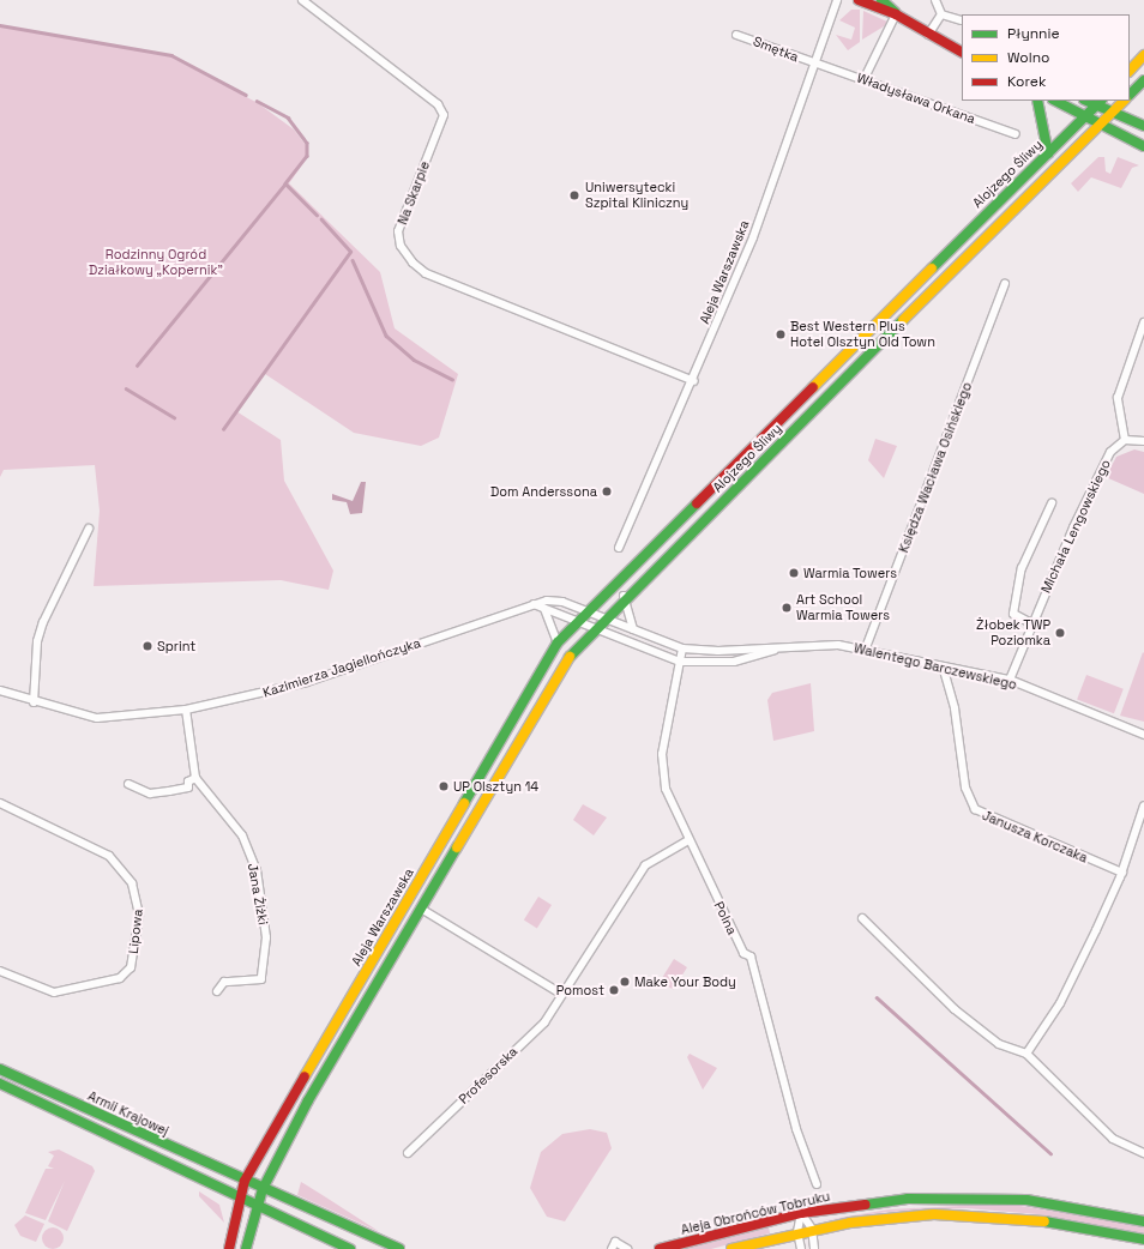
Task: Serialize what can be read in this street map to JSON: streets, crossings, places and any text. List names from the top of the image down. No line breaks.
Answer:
{"streets":{"street":["Smętka","Władysława Orkana","Alojzego Śliwy","Na Skarpie","Aleja Warszawska","Księdza Wacława Osińskiego","Michała Lengowskiego","Walentego Barczewskiego","Kazimierza Jagiellończyka","Janusza Korczaka","Jana Żiżki","Polna","Lipowa","Profesorska","Armii Krajowej","Aleja Obrońców Tobruku"]},"crossings":[["Smętka","Władysława Orkana"],["Smętka","Aleja Warszawska"],["Władysława Orkana","Aleja Warszawska"],["Alojzego Śliwy","Aleja Warszawska"],["Alojzego Śliwy","Walentego Barczewskiego"],["Alojzego Śliwy","Kazimierza Jagiellończyka"],["Na Skarpie","Aleja Warszawska"],["Aleja Warszawska","Walentego Barczewskiego"],["Aleja Warszawska","Kazimierza Jagiellończyka"],["Aleja Warszawska","Armii Krajowej"],["Księdza Wacława Osińskiego","Walentego Barczewskiego"],["Michała Lengowskiego","Walentego Barczewskiego"],["Walentego Barczewskiego","Kazimierza Jagiellończyka"],["Walentego Barczewskiego","Janusza Korczaka"],["Walentego Barczewskiego","Polna"],["Polna","Profesorska"]],"parks":["Rodzinny Ogród Działkowy „Kopernik”"],"places":["Uniwersytecki Szpital Kliniczny","Best Western Plus Hotel Olsztyn Old Town","Dom Anderssona","Warmia Towers","Art School Warmia Towers","Żłobek TWP Poziomka","Sprint","UP Olsztyn 14","Make Your Body","Pomost"],"legend":["Płynnie","Wolno","Korek"]}
